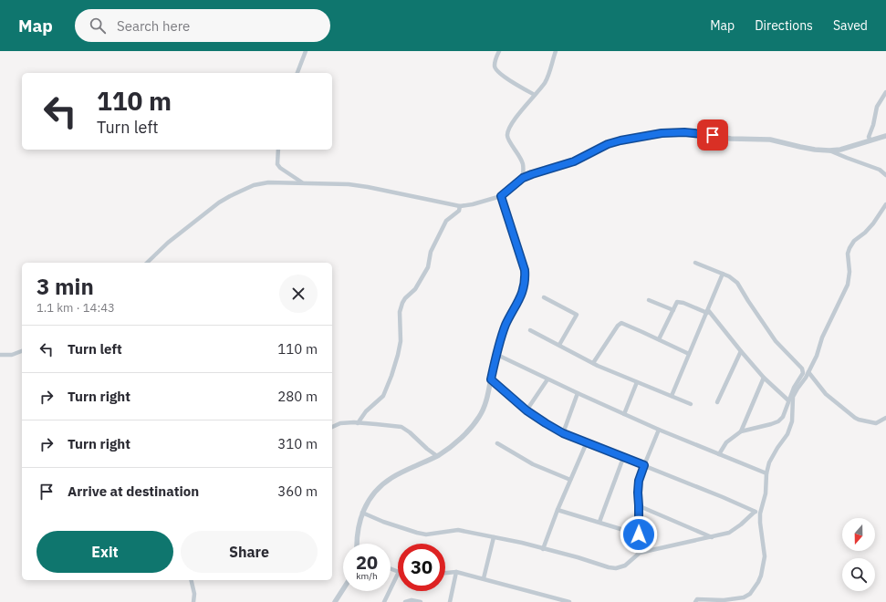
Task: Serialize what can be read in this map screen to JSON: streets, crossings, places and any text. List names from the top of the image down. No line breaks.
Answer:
{"north":"bottom","page":{"header":"Map","search":"Search here","nav":["Map","Directions","Saved"],"turn":["110 m","Turn left"],"heading":["3 min","1.1 km · 14:43"],"list":[{"name":"Turn left","value":"110 m"},{"name":"Turn right","value":"280 m"},{"name":"Turn right","value":"310 m"},{"name":"Arrive at destination","value":"360 m"}],"buttons":["Exit","Share"],"speed":"20 km/h","limit":"30"}}
